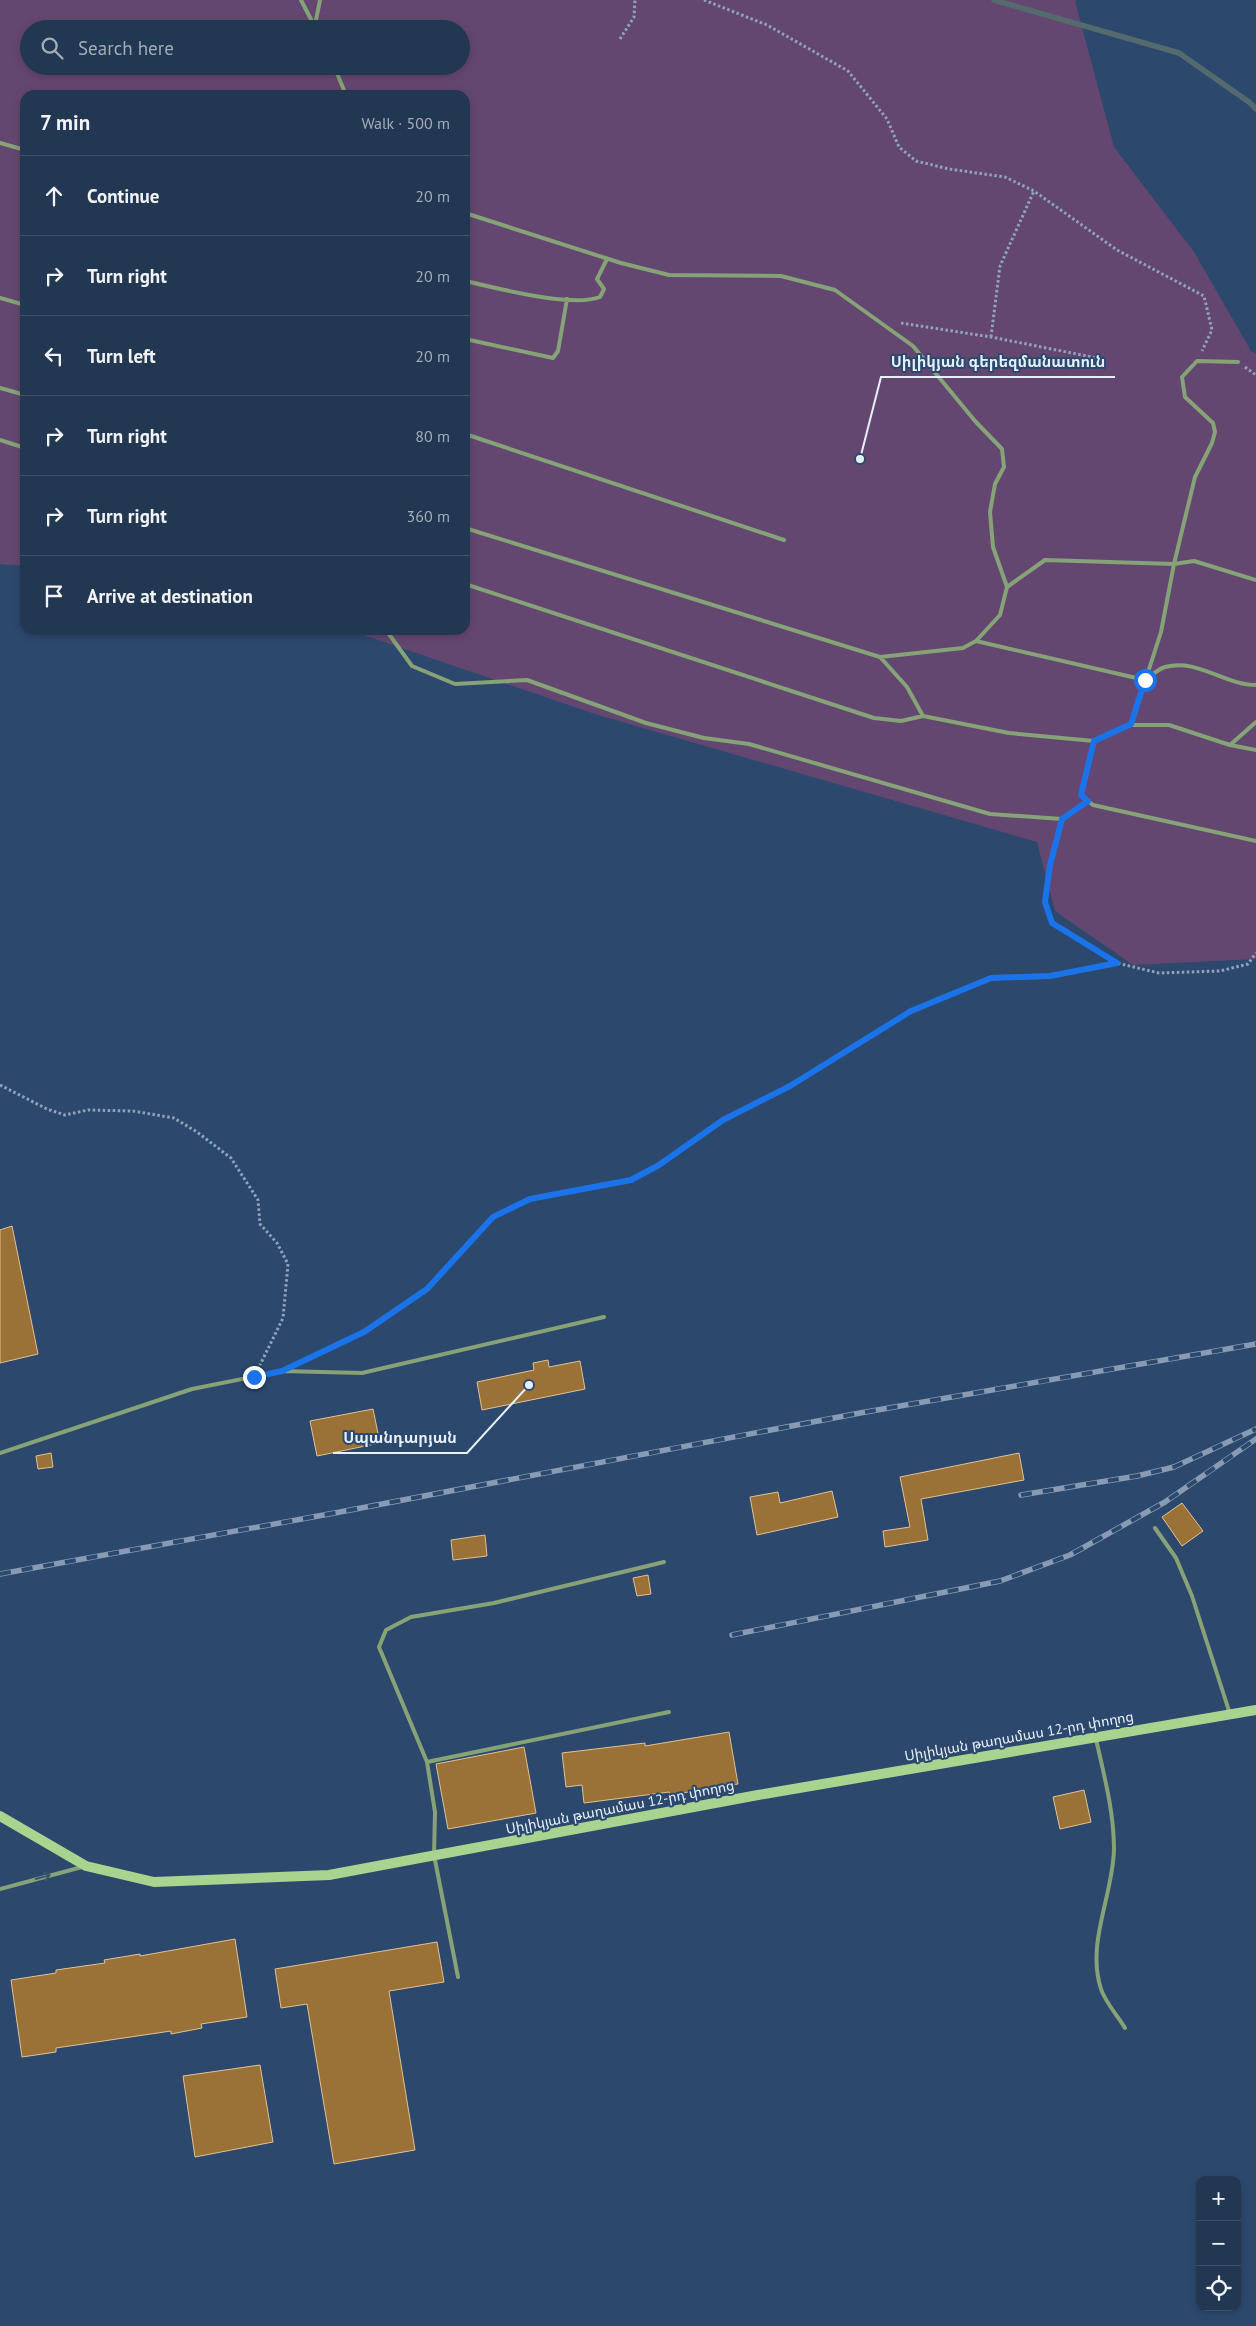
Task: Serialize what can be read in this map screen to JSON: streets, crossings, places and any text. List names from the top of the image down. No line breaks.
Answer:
{"streets":{"main road":["Սիլիկյան թաղամաս 12-րդ փողոց"]},"places":["Սիլիկյան գերեզմանատուն","Սպանդարյան"],"page":{"search":"Search here","heading":["7 min","Walk · 500 m"],"list":[["Continue","20 m"],["Turn right","20 m"],["Turn left","20 m"],["Turn right","80 m"],["Turn right","360 m"],"Arrive at destination"],"map_buttons":["+","−"]}}
